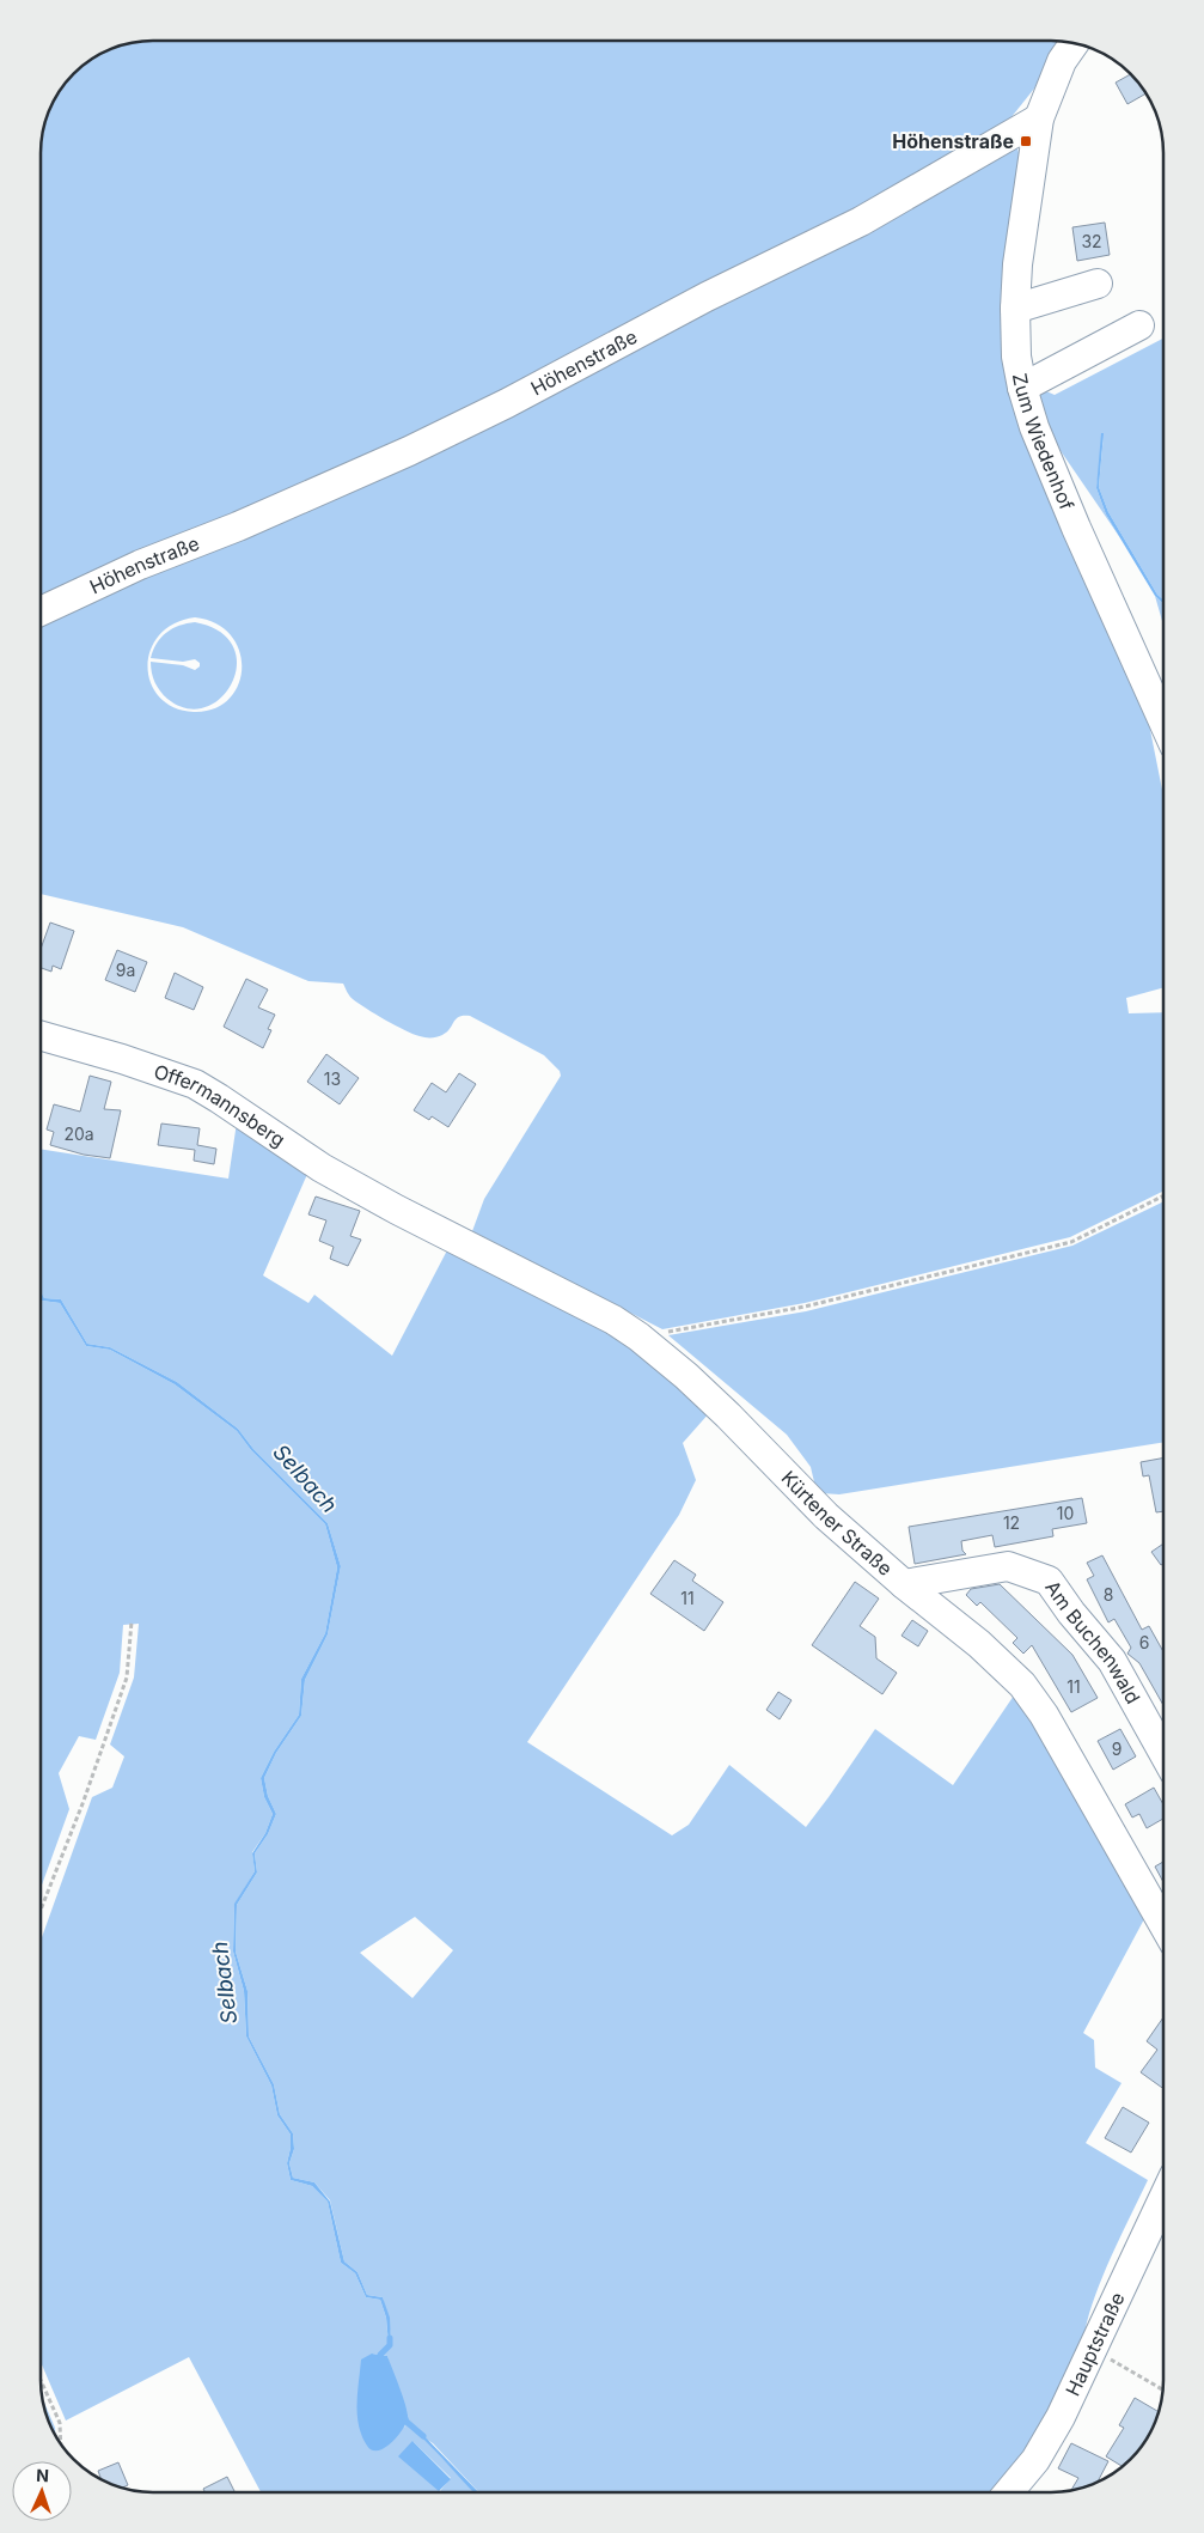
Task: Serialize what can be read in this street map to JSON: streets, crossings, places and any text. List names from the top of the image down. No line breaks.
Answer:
{"streets":{"street":["Höhenstraße","Zum Wiedenhof","Offermannsberg","Kürtener Straße","Am Buchenwald","Hauptstraße"]},"crossings":[["Höhenstraße","Zum Wiedenhof"],["Offermannsberg","Kürtener Straße"],["Kürtener Straße","Am Buchenwald"]],"water":["Selbach"],"places":{"transit":["Höhenstraße"]},"house_numbers":["32","9a","13","20a","10","12","8","11","6","11","9"],"north":"top"}
